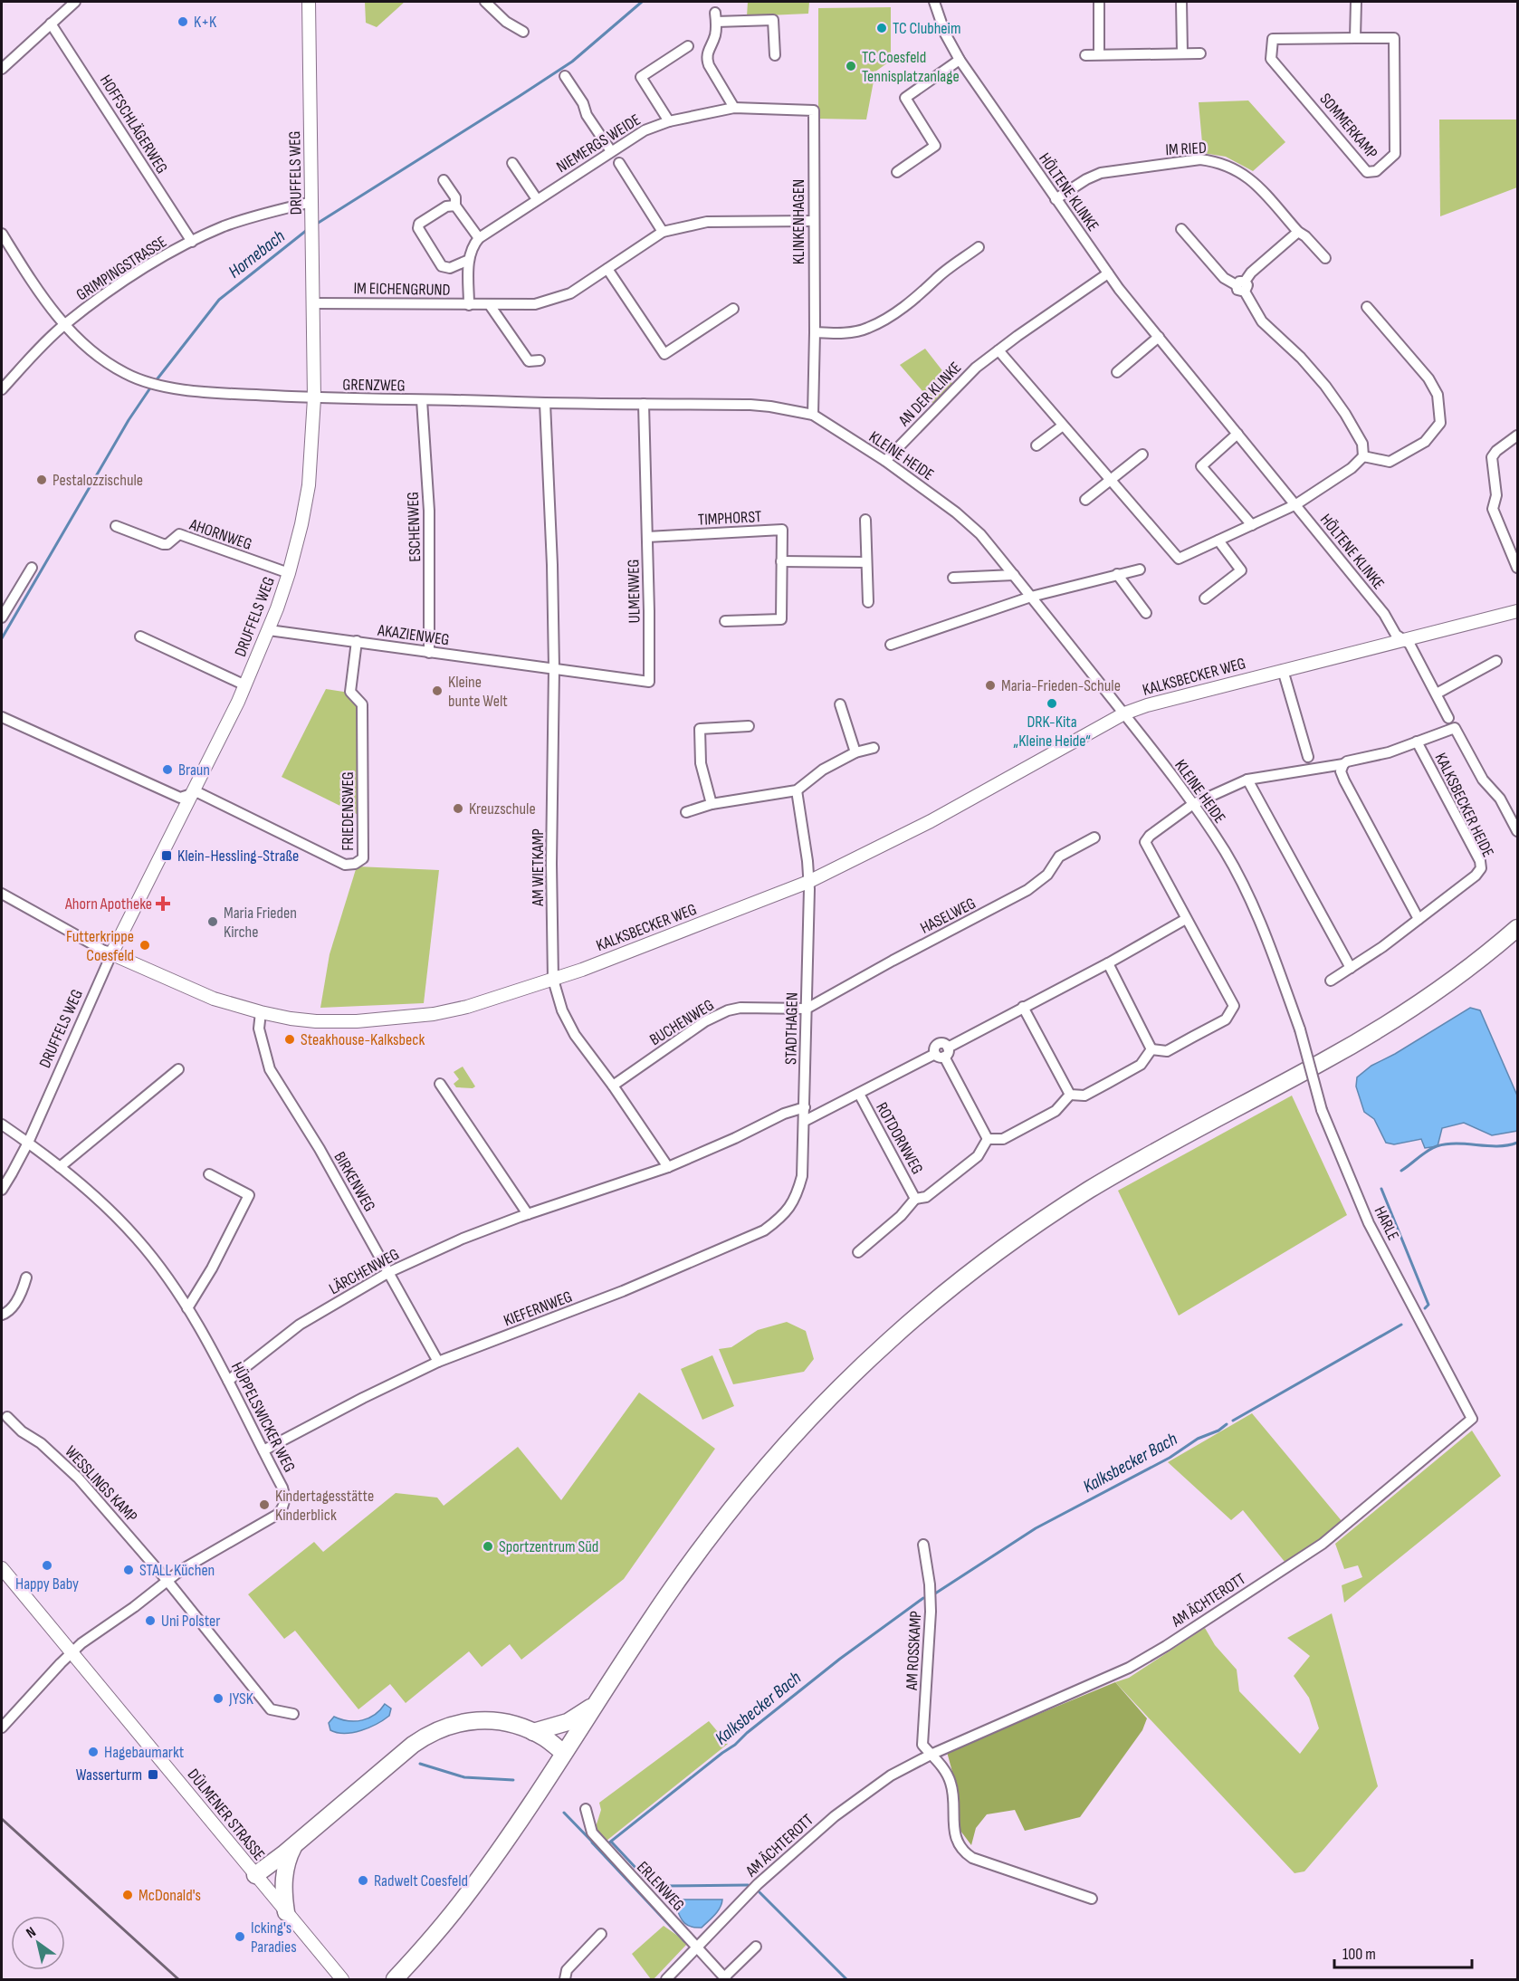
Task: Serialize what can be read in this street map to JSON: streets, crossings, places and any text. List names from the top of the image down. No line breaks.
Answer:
{"streets":{"street":["HOFFSCHLÄGERWEG","SOMMERKAMP","NIEMERGS WEIDE","IM RIED","DRUFFELS WEG","HÖLTENE KLINKE","KLINKENHAGEN","GRIMPINGSTRASSE","IM EICHENGRUND","GRENZWEG","AN DER KLINKE","KLEINE HEIDE","TIMPHORST","ESCHENWEG","AHORNWEG","ULMENWEG","AKAZIENWEG","KALKSBECKER WEG","KALKSBECKER HEIDE","FRIEDENSWEG","AM WIETKAMP","HASELWEG","BUCHENWEG","STADTHAGEN","ROTDORNWEG","BIRKENWEG","HARLE","LÄRCHENWEG","KIEFERNWEG","HÜPPELSWICKER WEG","WESSLINGS KAMP","AM ÄCHTEROTT","AM ROSSKAMP","DÜLMENER STRASSE","ERLENWEG"]},"crossings":[["HOFFSCHLÄGERWEG","GRIMPINGSTRASSE"],["NIEMERGS WEIDE","KLINKENHAGEN"],["IM RIED","HÖLTENE KLINKE"],["DRUFFELS WEG","GRIMPINGSTRASSE"],["DRUFFELS WEG","IM EICHENGRUND"],["DRUFFELS WEG","GRENZWEG"],["DRUFFELS WEG","AHORNWEG"],["DRUFFELS WEG","AKAZIENWEG"],["DRUFFELS WEG","KALKSBECKER WEG"],["DRUFFELS WEG","FRIEDENSWEG"],["DRUFFELS WEG","HÜPPELSWICKER WEG"],["HÖLTENE KLINKE","AN DER KLINKE"],["HÖLTENE KLINKE","KALKSBECKER WEG"],["KLINKENHAGEN","IM EICHENGRUND"],["KLINKENHAGEN","GRENZWEG"],["KLINKENHAGEN","KLEINE HEIDE"],["GRIMPINGSTRASSE","GRENZWEG"],["GRENZWEG","KLEINE HEIDE"],["GRENZWEG","ESCHENWEG"],["GRENZWEG","ULMENWEG"],["GRENZWEG","AM WIETKAMP"],["AN DER KLINKE","KLEINE HEIDE"],["KLEINE HEIDE","KALKSBECKER WEG"],["KLEINE HEIDE","KALKSBECKER HEIDE"],["KLEINE HEIDE","HARLE"],["TIMPHORST","ULMENWEG"],["ESCHENWEG","AKAZIENWEG"],["ULMENWEG","AKAZIENWEG"],["ULMENWEG","AM WIETKAMP"],["AKAZIENWEG","FRIEDENSWEG"],["AKAZIENWEG","AM WIETKAMP"],["KALKSBECKER WEG","AM WIETKAMP"],["KALKSBECKER WEG","STADTHAGEN"],["KALKSBECKER WEG","BIRKENWEG"],["AM WIETKAMP","BUCHENWEG"],["AM WIETKAMP","LÄRCHENWEG"],["HASELWEG","BUCHENWEG"],["HASELWEG","STADTHAGEN"],["BUCHENWEG","STADTHAGEN"],["STADTHAGEN","ROTDORNWEG"],["STADTHAGEN","LÄRCHENWEG"],["STADTHAGEN","KIEFERNWEG"],["BIRKENWEG","LÄRCHENWEG"],["BIRKENWEG","KIEFERNWEG"],["HARLE","AM ÄCHTEROTT"],["LÄRCHENWEG","HÜPPELSWICKER WEG"],["KIEFERNWEG","HÜPPELSWICKER WEG"],["HÜPPELSWICKER WEG","WESSLINGS KAMP"],["AM ÄCHTEROTT","AM ROSSKAMP"],["AM ÄCHTEROTT","ERLENWEG"]],"water":["Hornebach","Kalksbecker Bach"],"places":{"other":["K+K","TC Clubheim","TC Coesfeld Tennisplatzanlage","Pestalozzischule","Maria-Frieden-Schule","Kleine bunte Welt","DRK-Kita „Kleine Heide“","Braun","Kreuzschule","Maria Frieden Kirche","Futterkrippe Coesfeld","Steakhouse-Kalksbeck","Kindertagesstätte Kinderblick","Sportzentrum Süd","Happy Baby","STALL Küchen","Uni Polster","JYSK","Hagebaumarkt","Radwelt Coesfeld","McDonald's","Icking's Paradies"],"transit":["Klein-Hessling-Straße","Wasserturm"],"health":["Ahorn Apotheke"]},"scale_bar":"100 m","north":"top left"}
